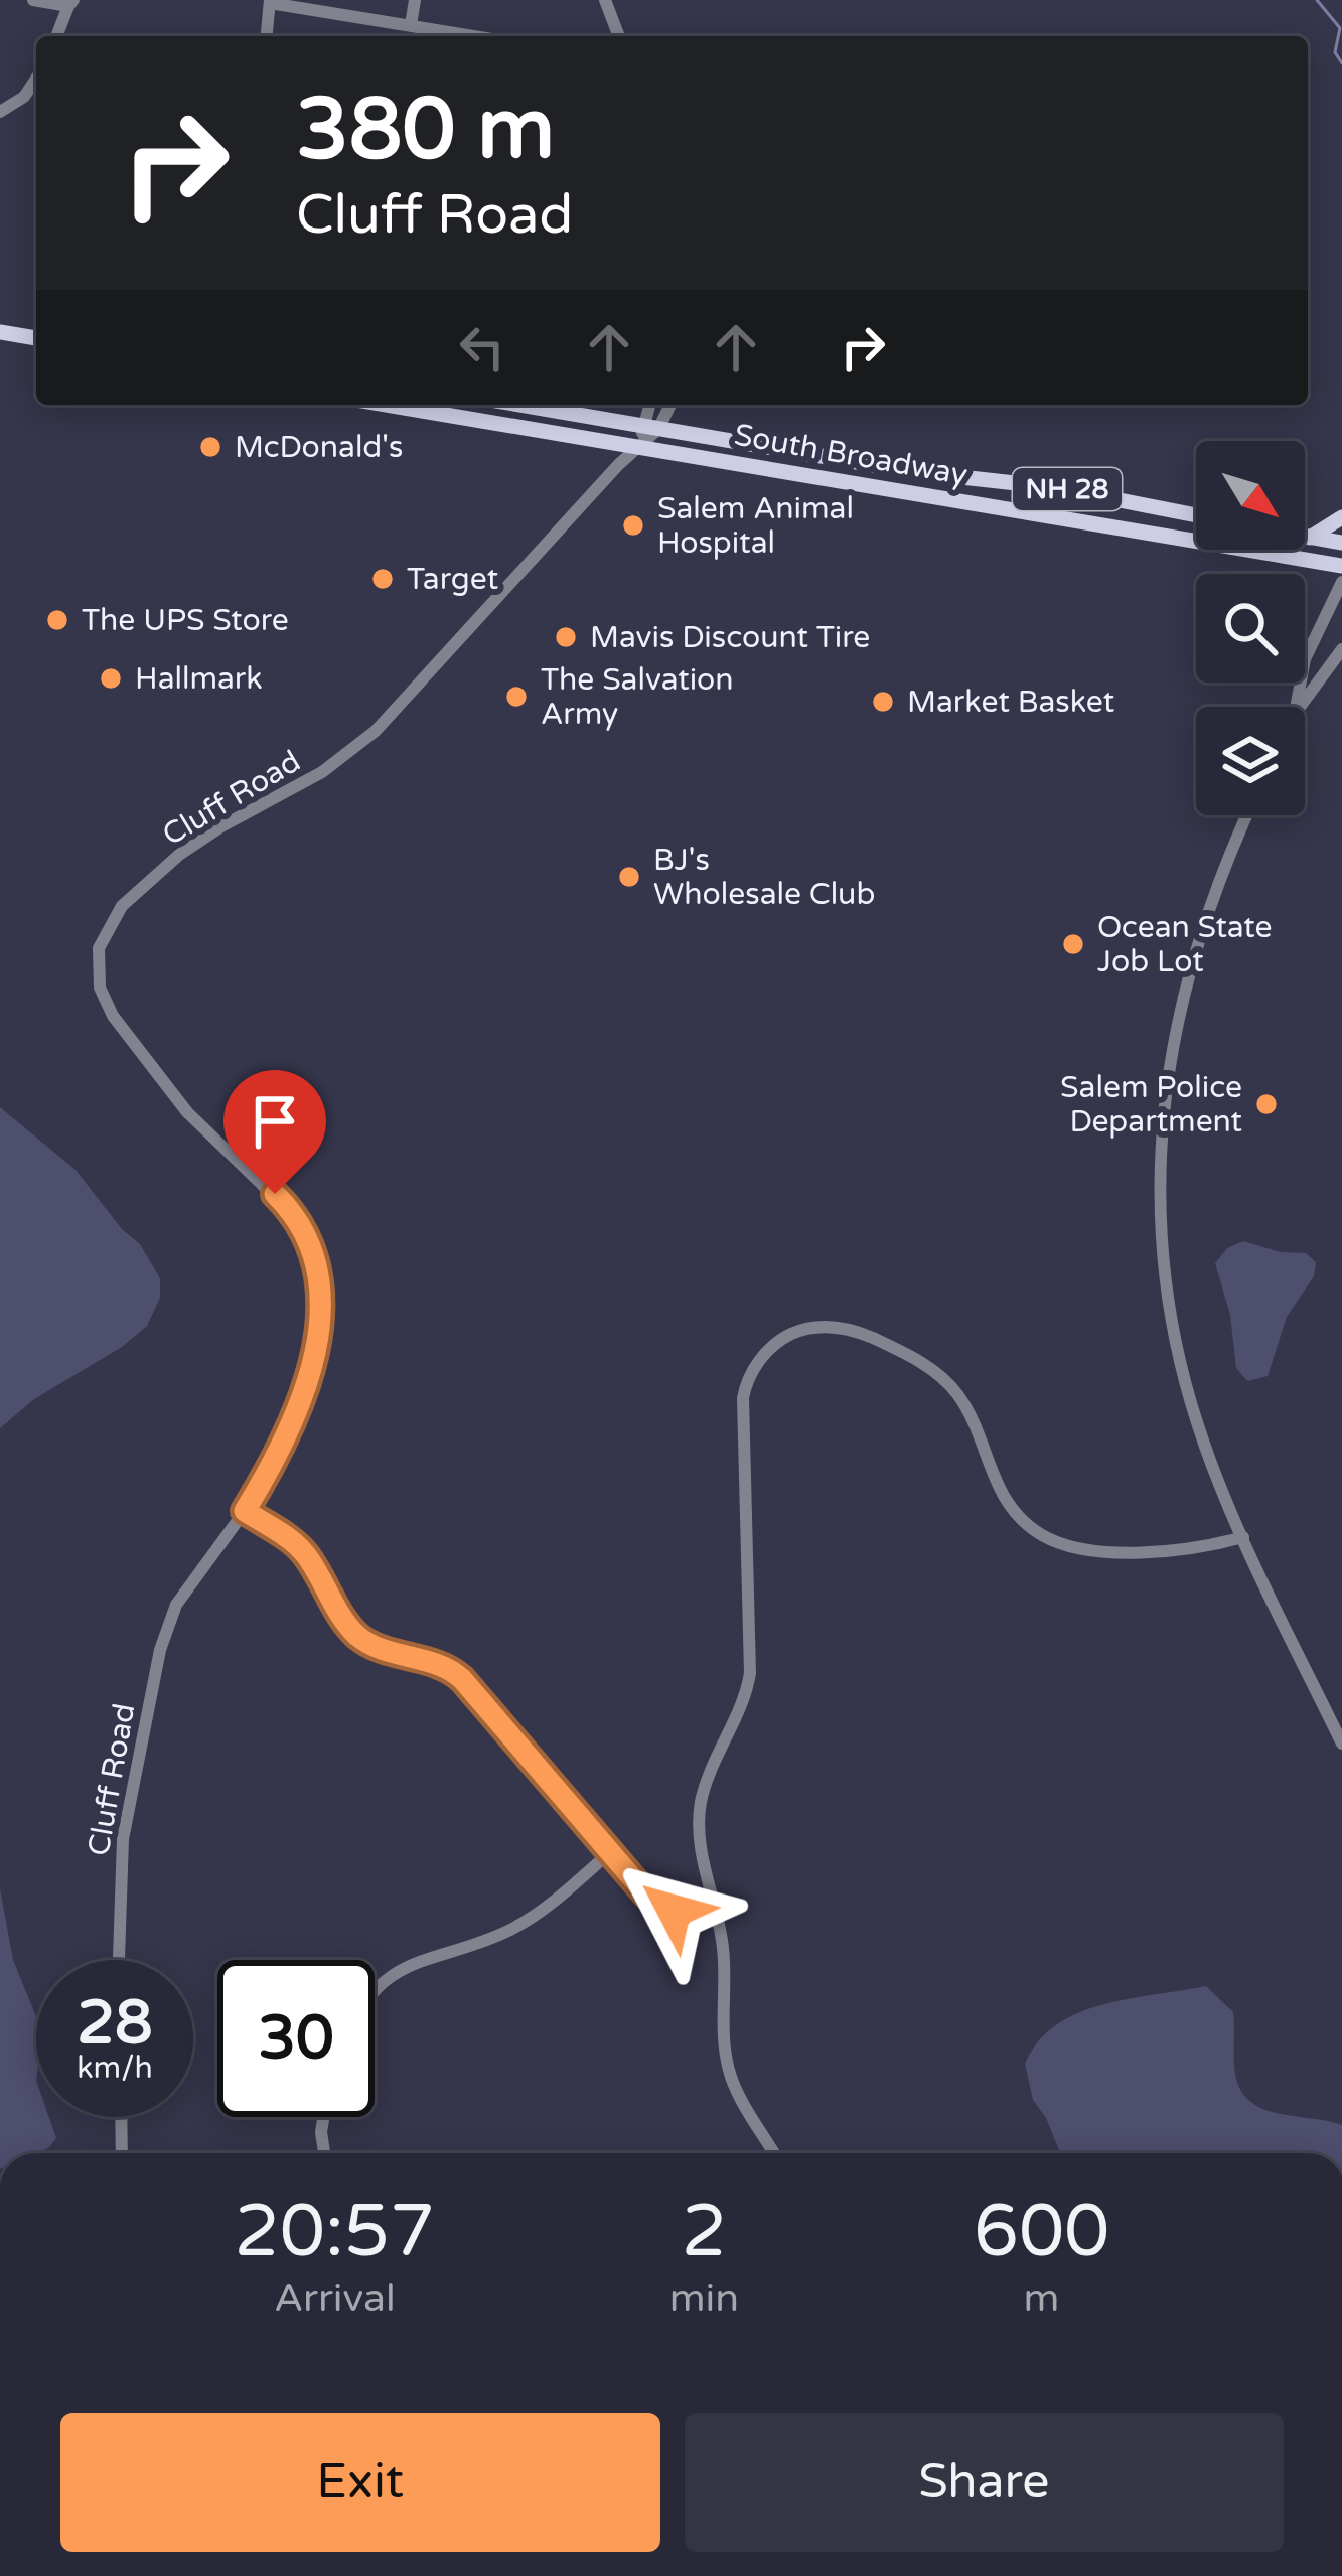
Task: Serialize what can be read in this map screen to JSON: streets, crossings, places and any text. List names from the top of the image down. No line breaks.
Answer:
{"streets":{"main road":["South Broadway","NH 28"],"street":["Cluff Road"]},"crossings":[["South Broadway","Cluff Road"]],"places":["McDonald's","Salem Animal Hospital","Target","The UPS Store","Mavis Discount Tire","Hallmark","The Salvation Army","Market Basket","BJ's Wholesale Club","Ocean State Job Lot","Salem Police Department"],"north":"bottom right","page":{"turn":["380 m","Cluff Road"],"speed":"28 km/h","limit":"30","eta":["20:57","Arrival","2","min","600","m"],"buttons":["Exit","Share"]}}
